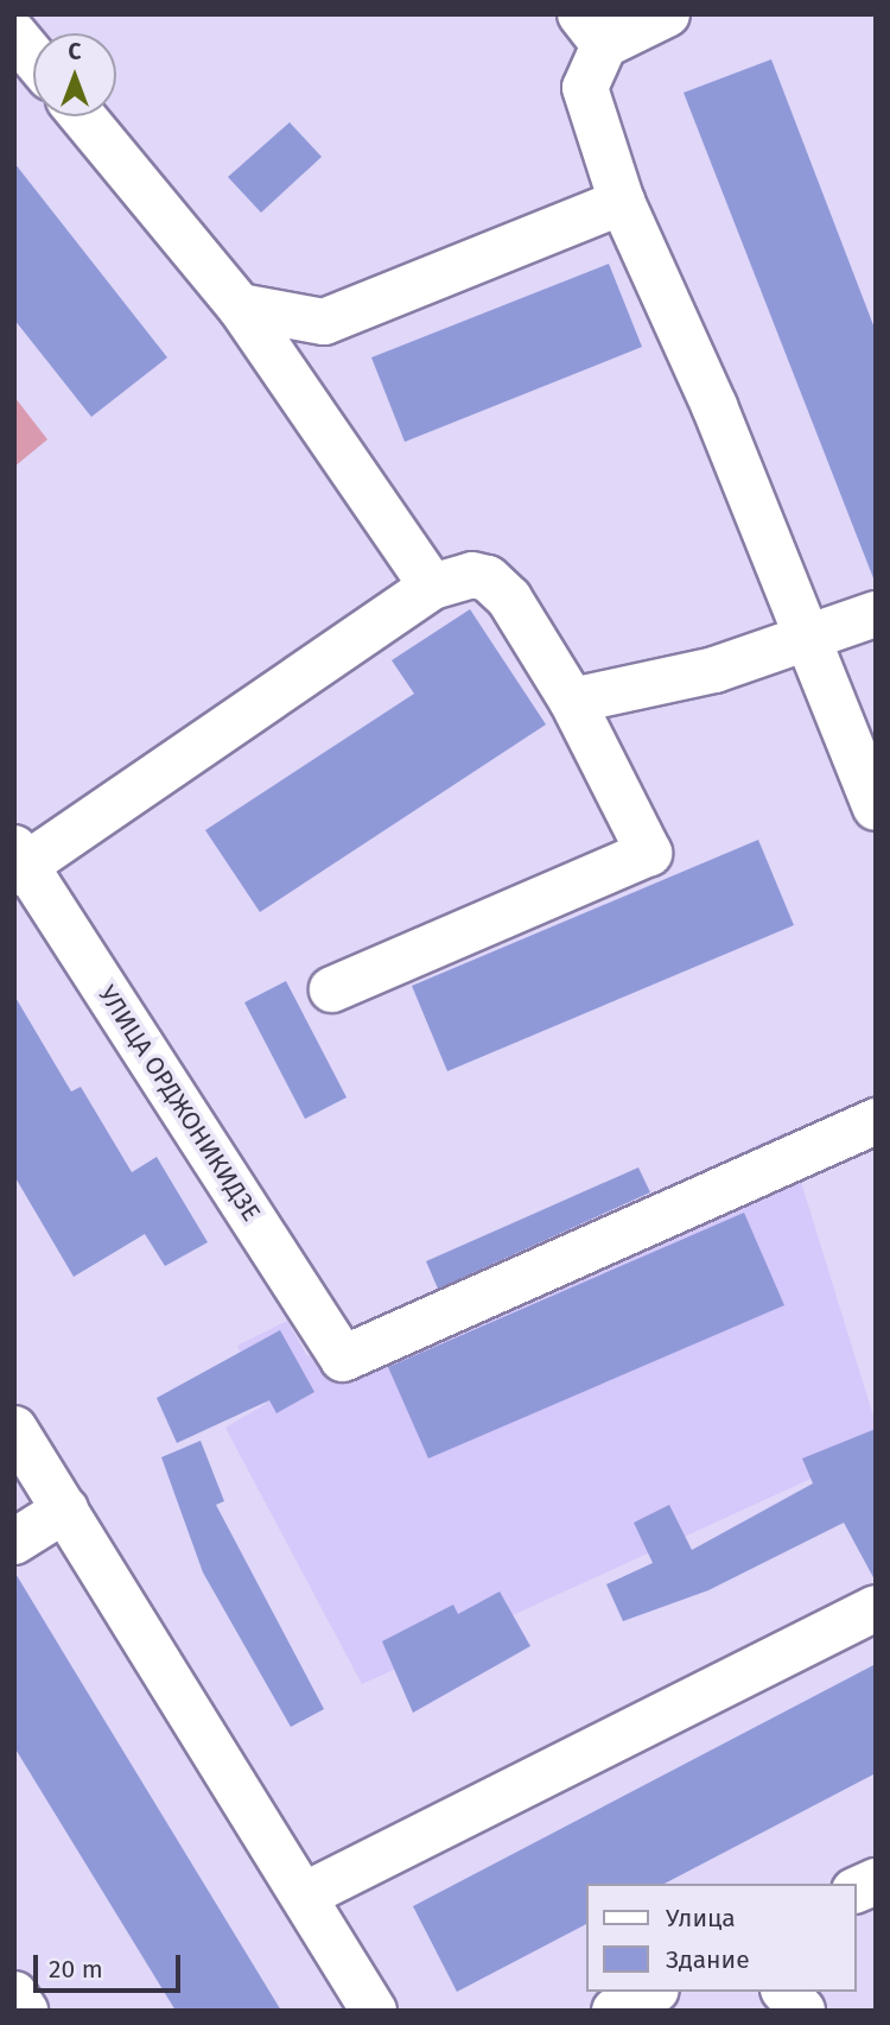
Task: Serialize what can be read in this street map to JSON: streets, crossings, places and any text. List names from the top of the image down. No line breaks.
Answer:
{"streets":{"street":["УЛИЦА ОРДЖОНИКИДЗЕ"]},"legend":["Улица","Здание"],"scale_bar":"20 m","north":"top"}
